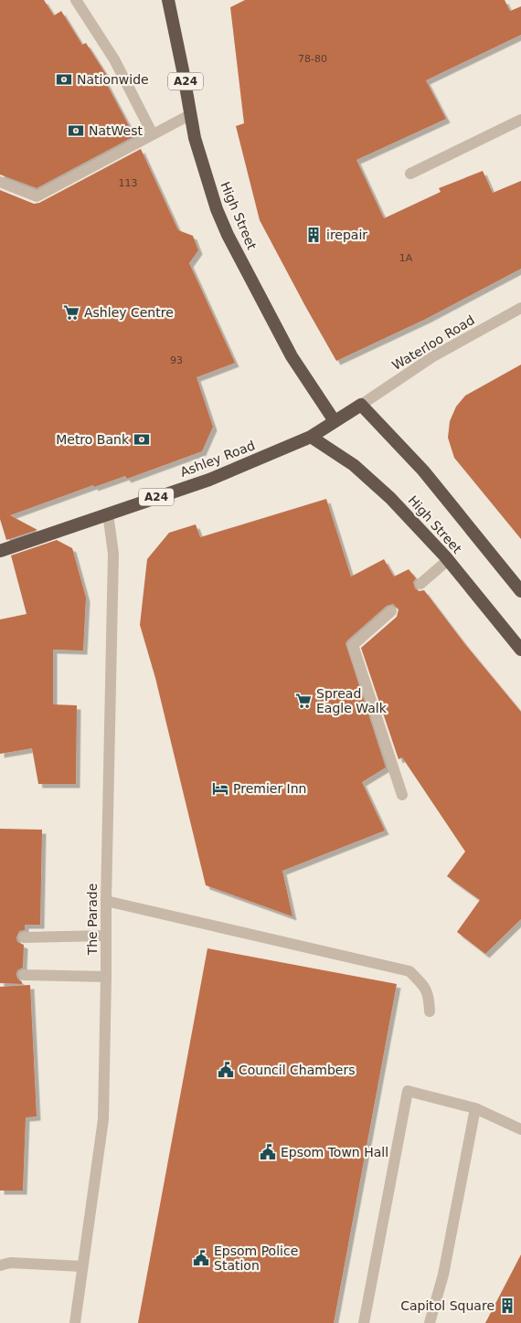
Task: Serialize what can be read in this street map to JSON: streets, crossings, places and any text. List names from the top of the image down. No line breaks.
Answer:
{"streets":{"highway":["A24","High Street","Ashley Road"],"street":["Waterloo Road","The Parade"]},"crossings":[["High Street","Waterloo Road"],["High Street","Ashley Road"],["Waterloo Road","Ashley Road"],["Ashley Road","The Parade"]],"places":{"bank":["Nationwide","NatWest","Metro Bank"],"building":["irepair","Capitol Square"],"supermarket":["Ashley Centre","Spread Eagle Walk"],"hotel":["Premier Inn"],"public building":["Council Chambers","Epsom Town Hall","Epsom Police Station"]},"house_numbers":["78-80","113","1A","93"]}
